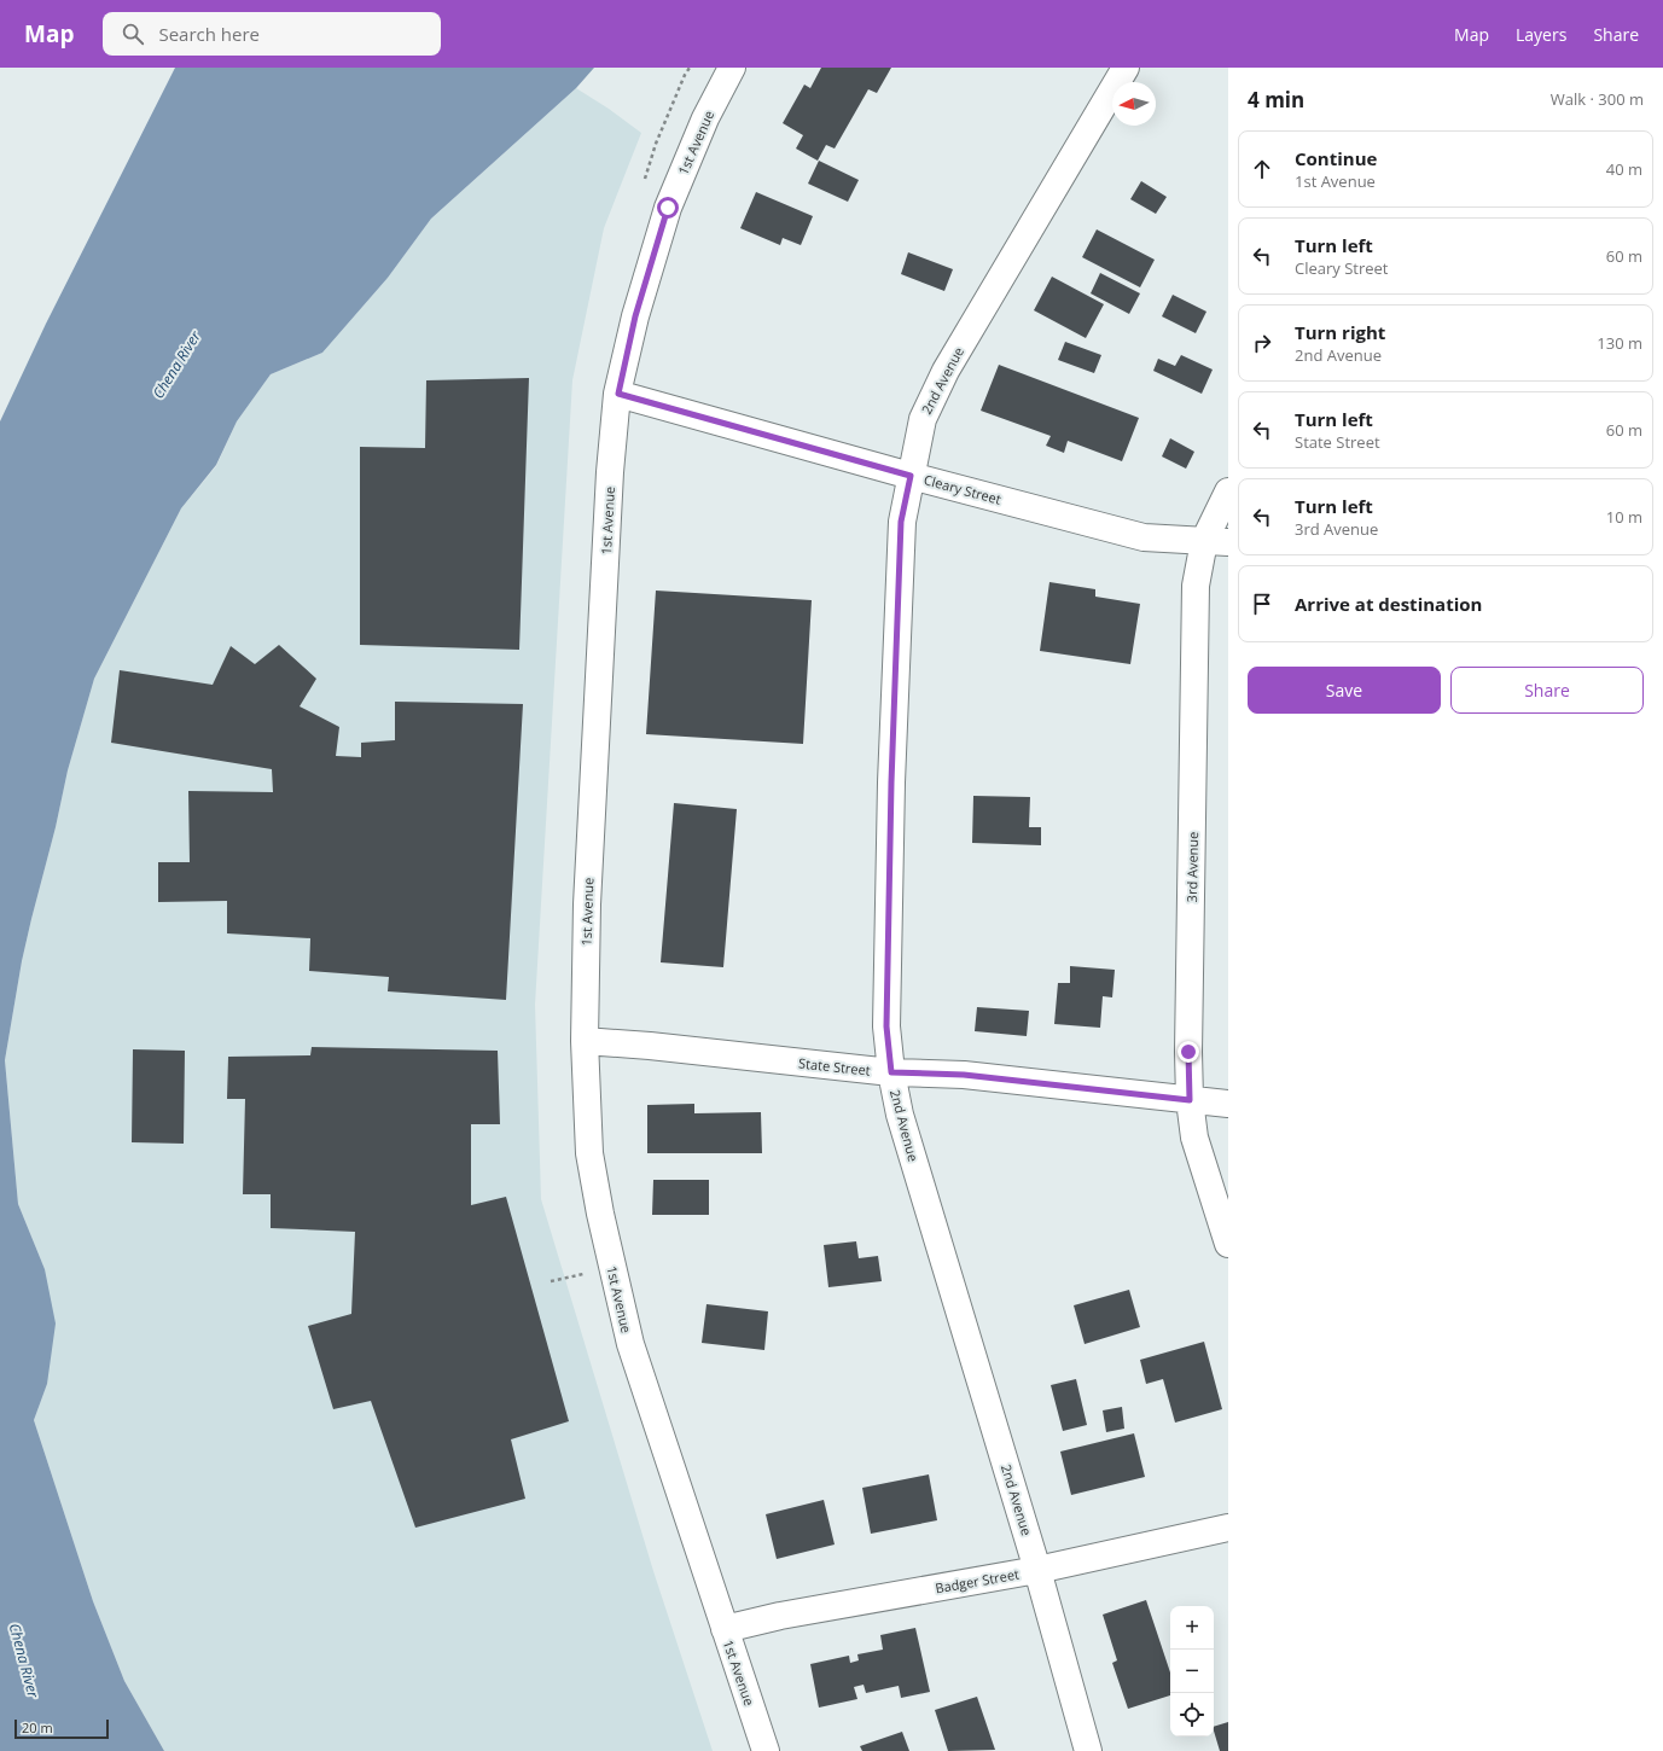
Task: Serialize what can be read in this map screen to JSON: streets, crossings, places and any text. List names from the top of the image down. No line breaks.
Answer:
{"streets":{"street":["1st Avenue","2nd Avenue","Cleary Street","3rd Avenue","State Street","Badger Street"]},"crossings":[["1st Avenue","Cleary Street"],["1st Avenue","State Street"],["1st Avenue","Badger Street"],["2nd Avenue","Cleary Street"],["2nd Avenue","State Street"],["2nd Avenue","Badger Street"],["Cleary Street","3rd Avenue"],["3rd Avenue","State Street"]],"water":["Chena River"],"scale_bar":"20 m","north":"left","page":{"header":"Map","search":"Search here","nav":["Map","Layers","Share"],"heading":["4 min","Walk · 300 m"],"list":[["Continue","1st Avenue","40 m"],["Turn left","Cleary Street","60 m"],["Turn right","2nd Avenue","130 m"],["Turn left","State Street","60 m"],["Turn left","3rd Avenue","10 m"],"Arrive at destination"],"buttons":["Save","Share"],"map_buttons":["+","−"],"scale":"20 m"}}
